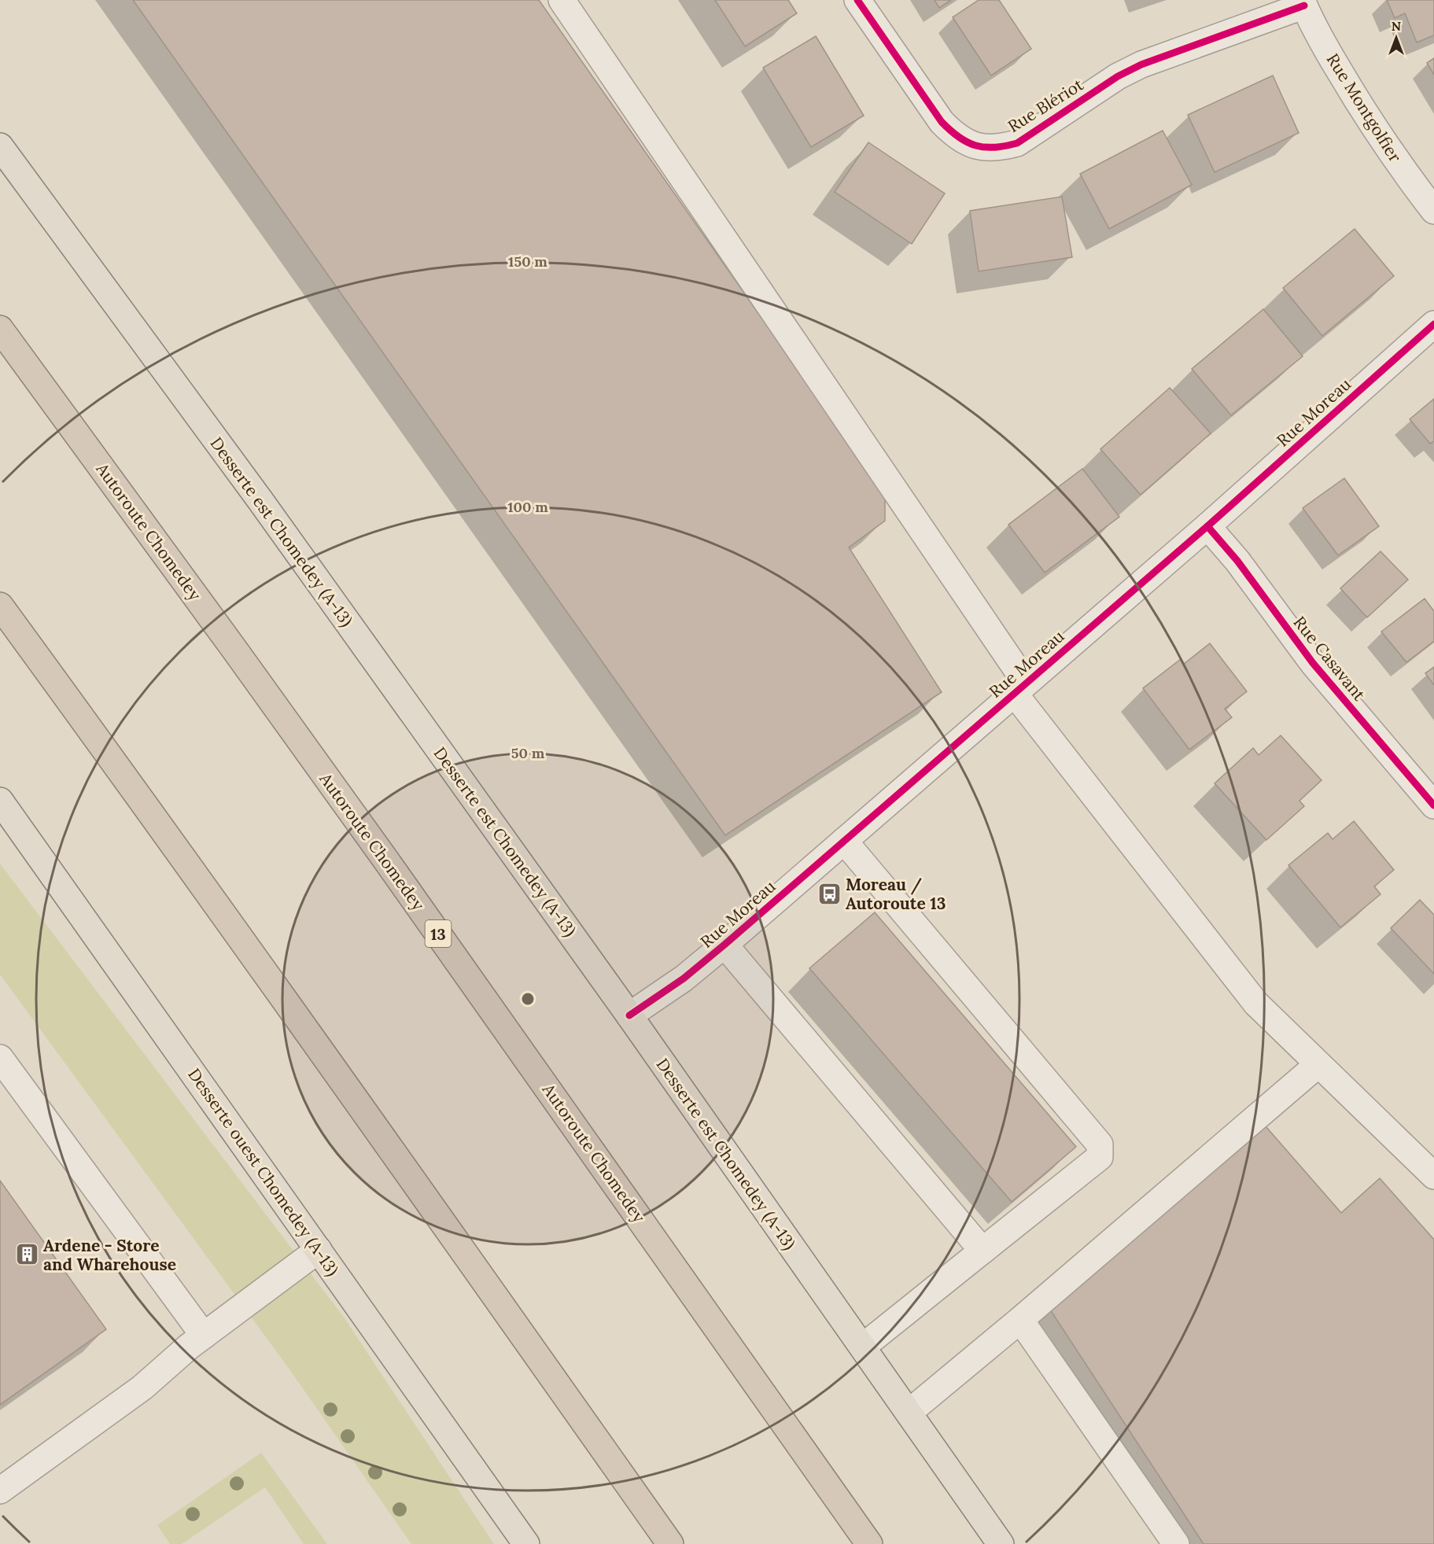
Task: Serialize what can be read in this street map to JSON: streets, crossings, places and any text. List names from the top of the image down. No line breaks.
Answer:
{"streets":{"highway":["Autoroute Chomedey","13"],"main road":["Desserte est Chomedey (A-13)","Desserte ouest Chomedey (A-13)"],"street":["Rue Blériot","Rue Montgolfier","Rue Moreau","Rue Casavant"]},"crossings":[["Rue Blériot","Rue Montgolfier"],["Rue Moreau","Desserte est Chomedey (A-13)"],["Rue Moreau","Rue Casavant"]],"places":{"bus stop":["Moreau / Autoroute 13"],"building":["Ardene - Store and Wharehouse"]},"north":"top","rings":["150 m","100 m","50 m"]}
